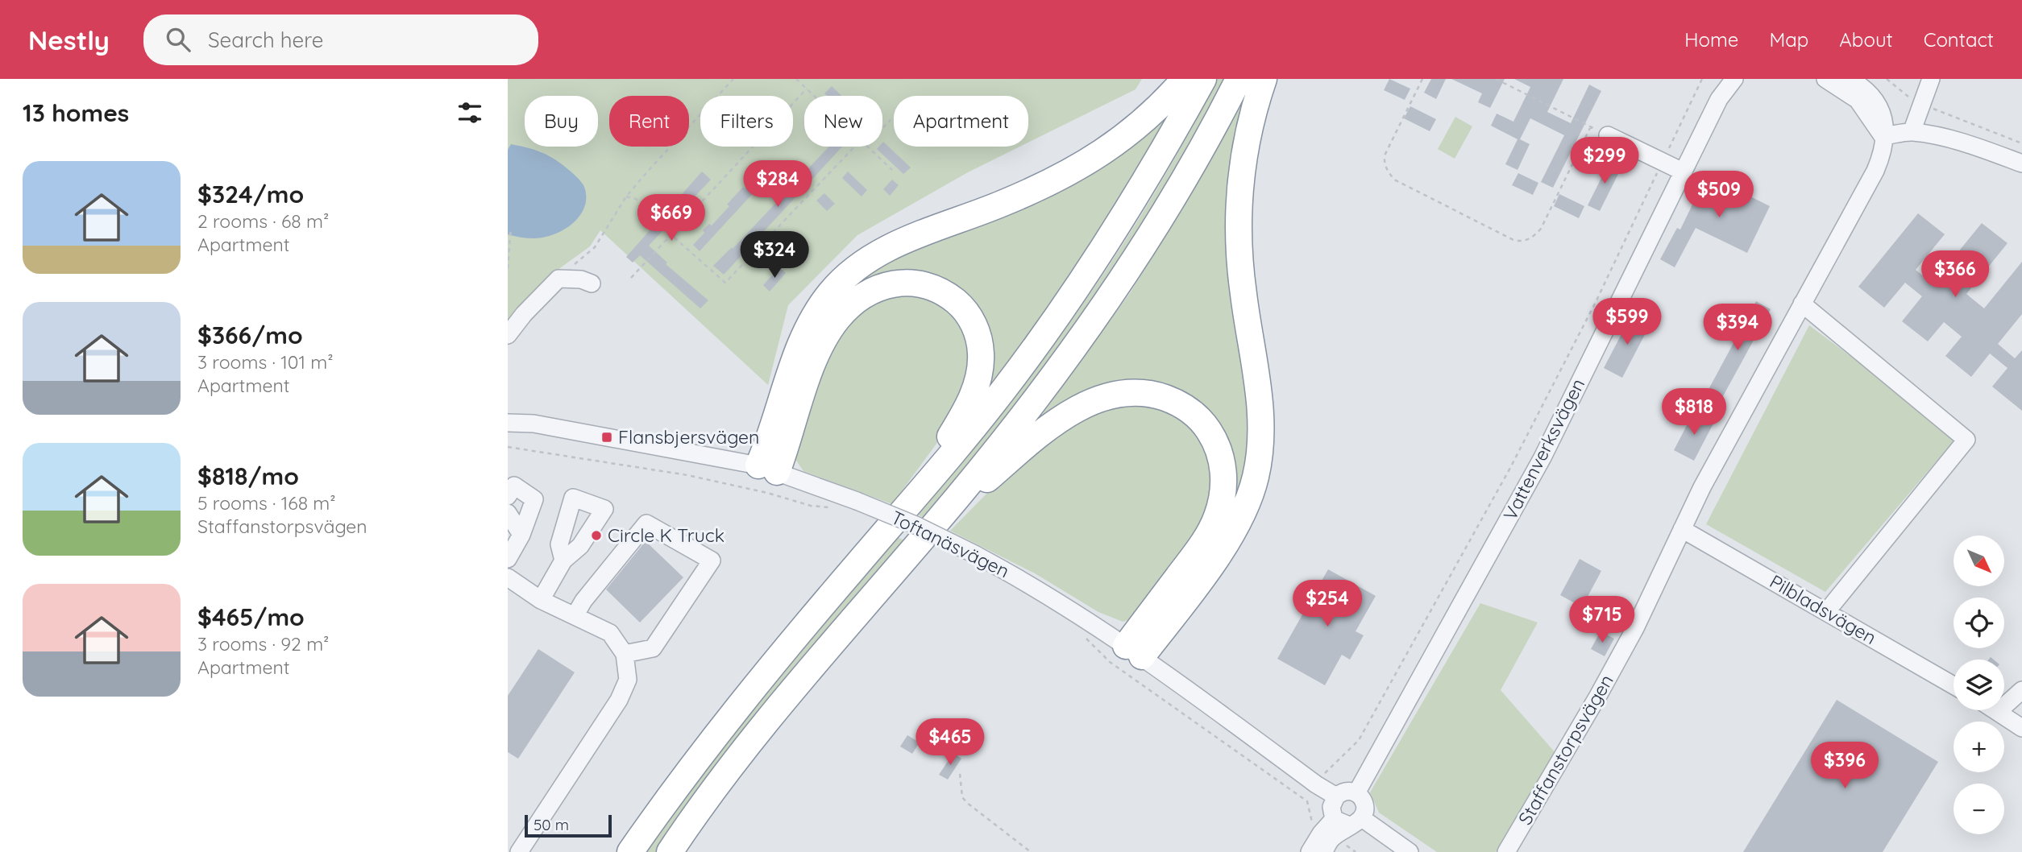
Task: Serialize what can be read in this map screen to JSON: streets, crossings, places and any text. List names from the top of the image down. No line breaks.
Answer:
{"streets":{"street":["Vattenverksvägen","Toftanäsvägen","Pilbladsvägen","Staffanstorpsvägen"]},"crossings":[["Vattenverksvägen","Toftanäsvägen"],["Pilbladsvägen","Staffanstorpsvägen"]],"places":{"transit":["Flansbjersvägen"],"other":["Circle K Truck"]},"scale_bar":"50 m","north":"bottom right","page":{"header":"Nestly","search":"Search here","nav":["Home","Map","About","Contact"],"heading":"13 homes","chip":["Buy","Rent","Filters","New","Apartment"],"price":["$299","$284","$509","$669","$324","$366","$599","$394","$818","$254","$715","$465","$396"],"list":[{"name":"$324/mo","note":"2 rooms · 68 m² · Apartment"},{"name":"$366/mo","note":"3 rooms · 101 m² · Apartment"},{"name":"$818/mo","note":"5 rooms · 168 m² · Staffanstorpsvägen"},{"name":"$465/mo","note":"3 rooms · 92 m² · Apartment"}],"map_buttons":["+","−"],"scale":"50 m"}}
